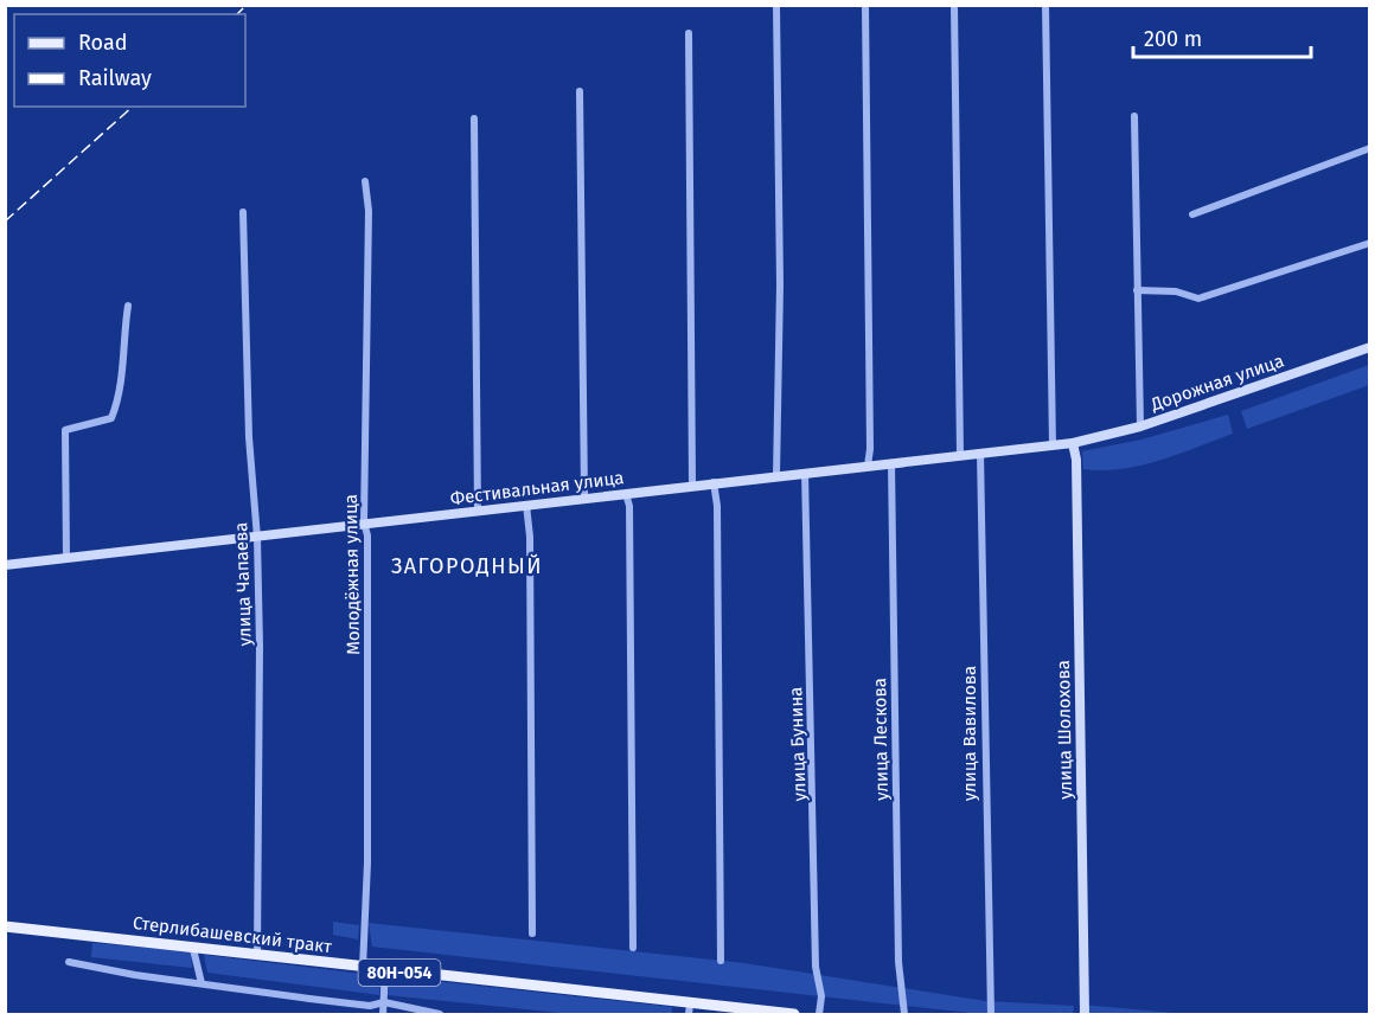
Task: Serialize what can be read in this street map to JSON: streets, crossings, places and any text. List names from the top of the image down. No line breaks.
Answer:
{"streets":{"main road":["Стерлибашевский тракт","80Н-054"],"street":["Дорожная улица","Фестивальная улица","Молодёжная улица","улица Чапаева","улица Шолохова","улица Вавилова","улица Лескова","улица Бунина"]},"crossings":[["Дорожная улица","Фестивальная улица"],["Дорожная улица","улица Шолохова"],["Фестивальная улица","Молодёжная улица"],["Фестивальная улица","улица Чапаева"],["Фестивальная улица","улица Шолохова"],["Фестивальная улица","улица Вавилова"],["Фестивальная улица","улица Лескова"],["Фестивальная улица","улица Бунина"],["Молодёжная улица","Стерлибашевский тракт"],["улица Чапаева","Стерлибашевский тракт"]],"districts":["ЗАГОРОДНЫЙ"],"legend":["Road","Railway"],"scale_bar":"200 m"}
